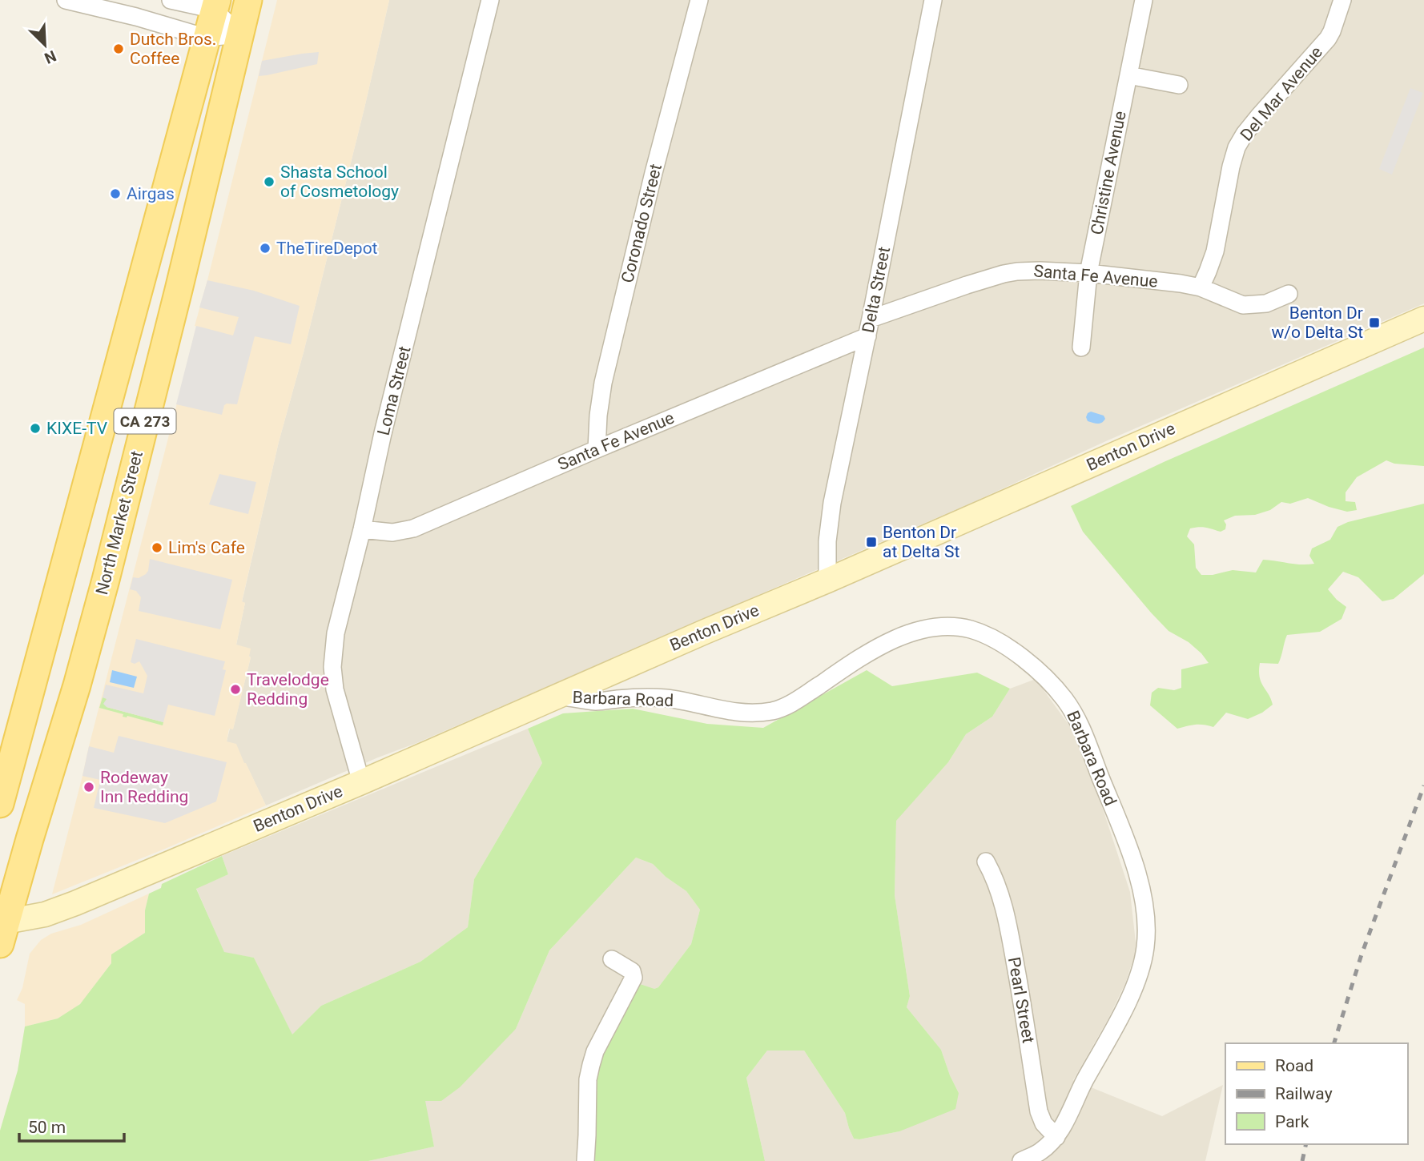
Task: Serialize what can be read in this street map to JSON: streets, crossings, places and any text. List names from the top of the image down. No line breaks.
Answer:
{"streets":{"main road":["CA 273","North Market Street"],"street":["Del Mar Avenue","Christine Avenue","Coronado Street","Santa Fe Avenue","Delta Street","Loma Street","Benton Drive","Barbara Road","Pearl Street"]},"crossings":[["Del Mar Avenue","Santa Fe Avenue"],["Christine Avenue","Santa Fe Avenue"],["Coronado Street","Santa Fe Avenue"],["Santa Fe Avenue","Delta Street"],["Santa Fe Avenue","Loma Street"],["Delta Street","Benton Drive"],["Loma Street","Benton Drive"],["Benton Drive","North Market Street"],["Benton Drive","Barbara Road"],["Barbara Road","Pearl Street"]],"places":{"other":["Dutch Bros. Coffee","Shasta School of Cosmetology","Airgas","TheTireDepot","KIXE-TV","Lim's Cafe","Travelodge Redding","Rodeway Inn Redding"],"transit":["Benton Dr w/o Delta St","Benton Dr at Delta St"]},"legend":["Road","Railway","Park"],"scale_bar":"50 m","north":"bottom right"}
